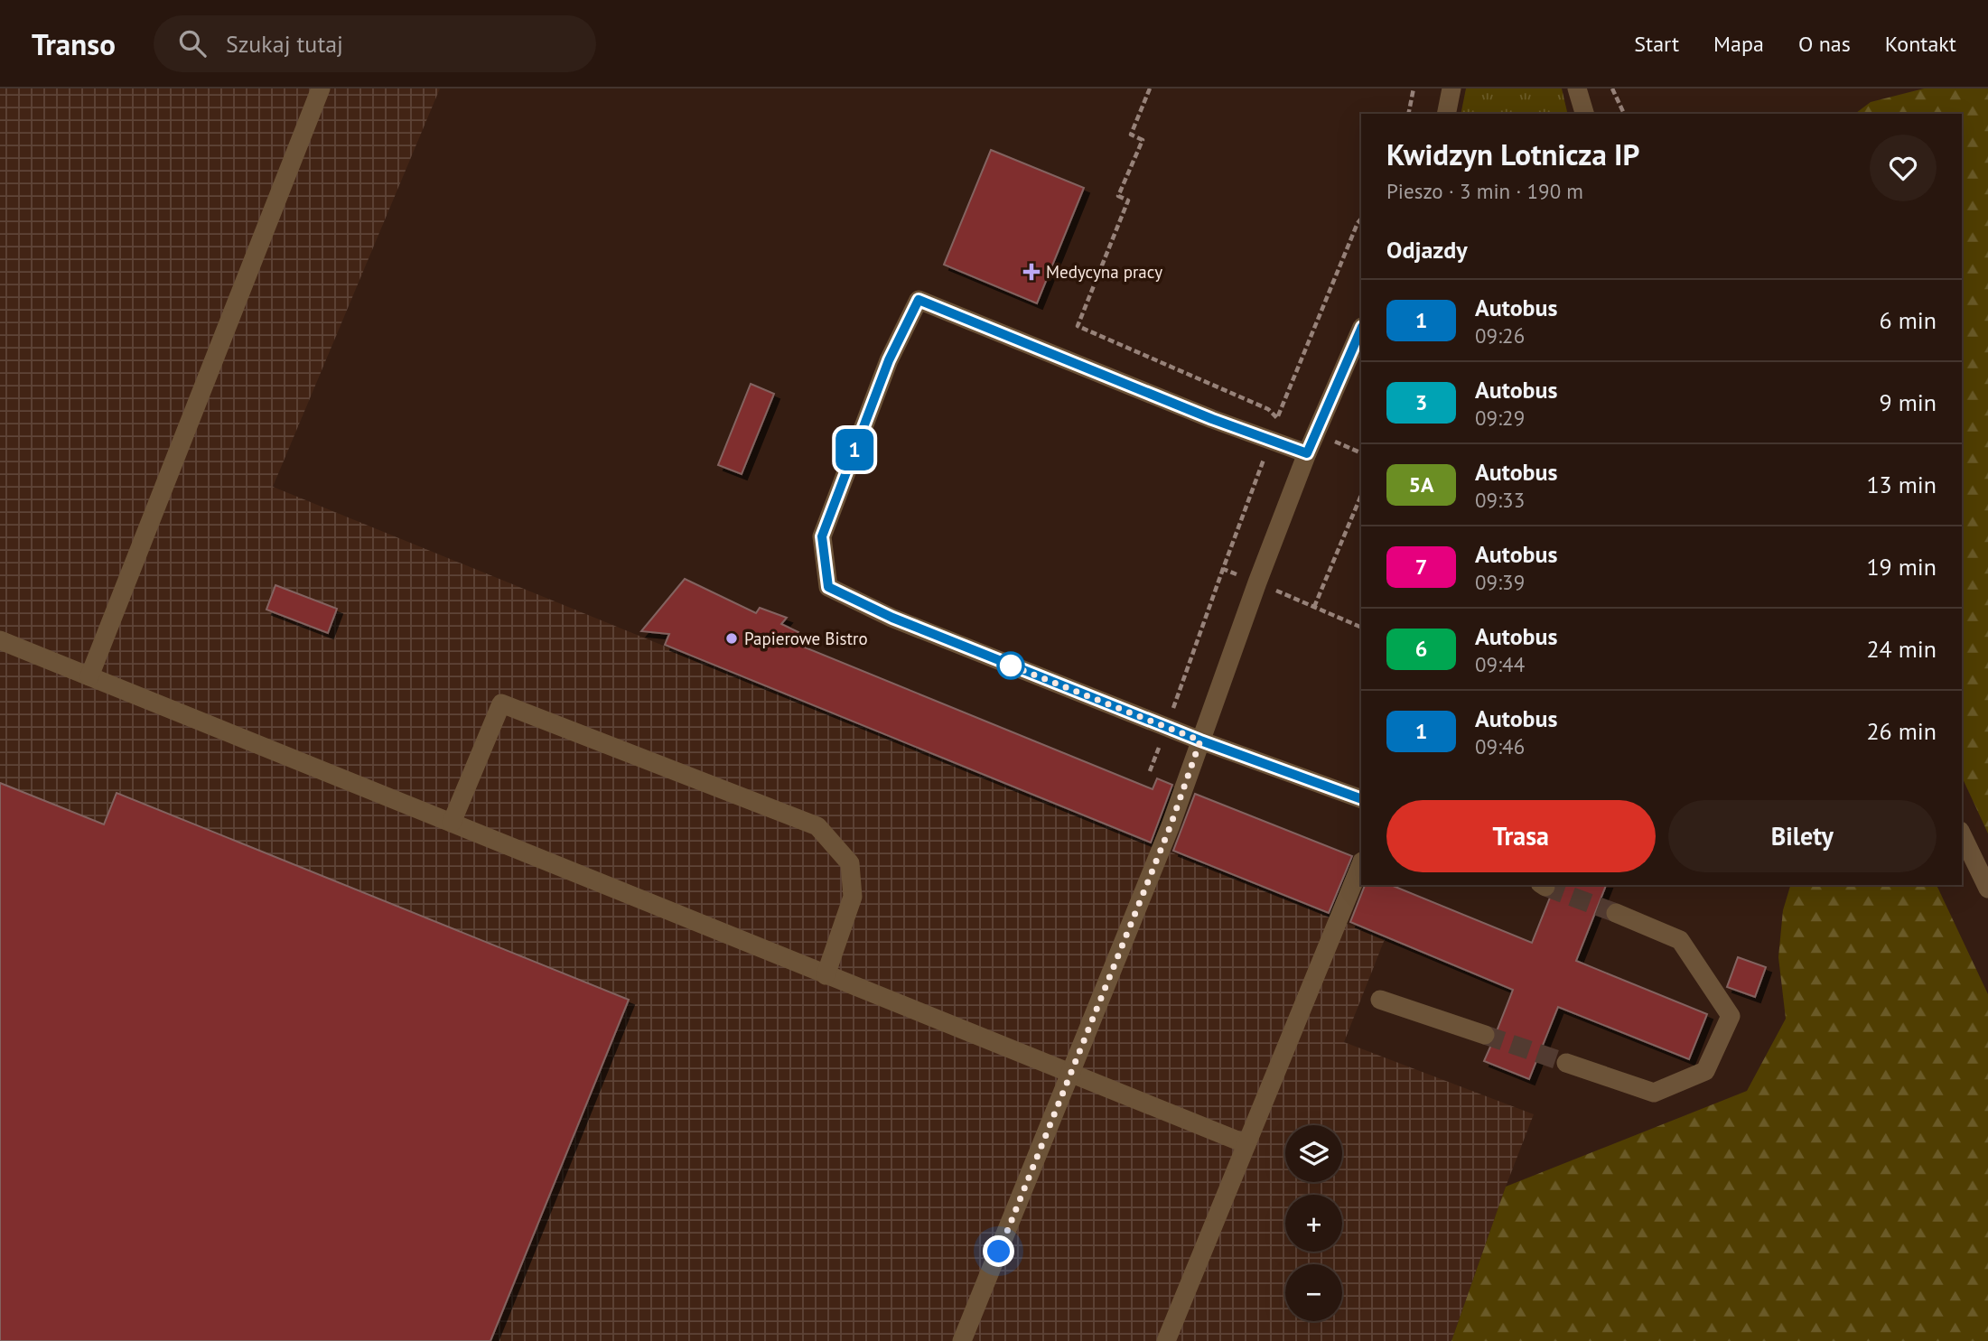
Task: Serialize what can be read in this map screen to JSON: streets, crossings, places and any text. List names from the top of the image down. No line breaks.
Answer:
{"places":{"health":["Medycyna pracy"],"other":["Papierowe Bistro"]},"lines":["bus line 1"],"page":{"header":"Transo","search":"Szukaj tutaj","nav":["Start","Mapa","O nas","Kontakt"],"on_map":"1","heading":[["Kwidzyn Lotnicza IP","Pieszo · 3 min · 190 m"],"Odjazdy"],"list":[{"mark":"1","name":"Autobus","note":"09:26","value":"6 min"},{"mark":"3","name":"Autobus","note":"09:29","value":"9 min"},{"mark":"5A","name":"Autobus","note":"09:33","value":"13 min"},{"mark":"7","name":"Autobus","note":"09:39","value":"19 min"},{"mark":"6","name":"Autobus","note":"09:44","value":"24 min"},{"mark":"1","name":"Autobus","note":"09:46","value":"26 min"}],"buttons":["Trasa","Bilety"],"map_buttons":["+","−"]}}
